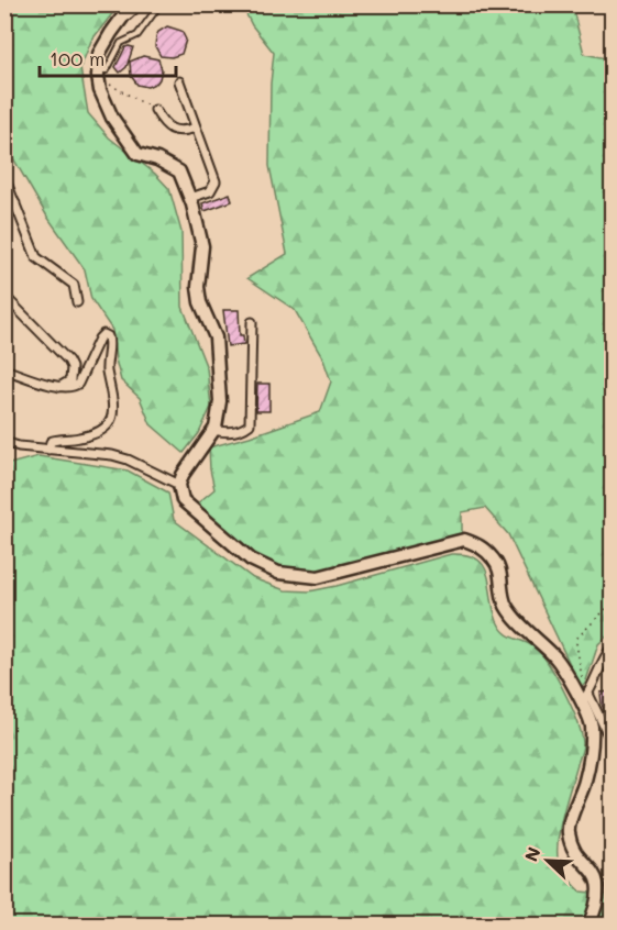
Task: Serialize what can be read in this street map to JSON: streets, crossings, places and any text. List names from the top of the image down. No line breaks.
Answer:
{"scale_bar":"100 m","north":"top left"}
